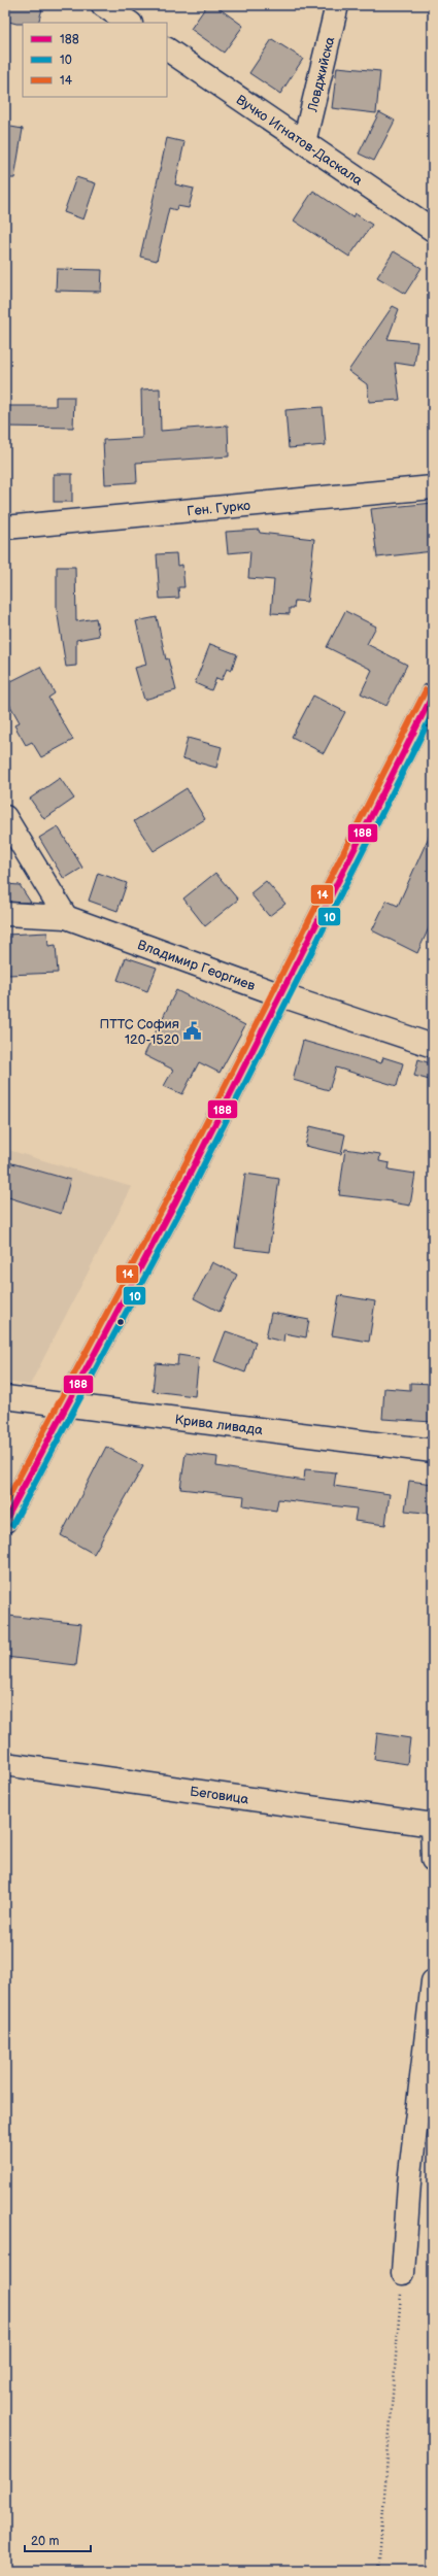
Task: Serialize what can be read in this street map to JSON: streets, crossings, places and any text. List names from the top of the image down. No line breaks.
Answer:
{"streets":{"street":["Ловджийска","Вучко Игнатов-Даскала","Ген. Гурко","Владимир Георгиев","Крива ливада","Беговица"]},"crossings":[["Ловджийска","Вучко Игнатов-Даскала"]],"places":{"public building":["ПТТС София 120-1520"]},"lines":["transit line 14","transit line 188","transit line 10"],"legend":["188","10","14"],"scale_bar":"20 m"}
